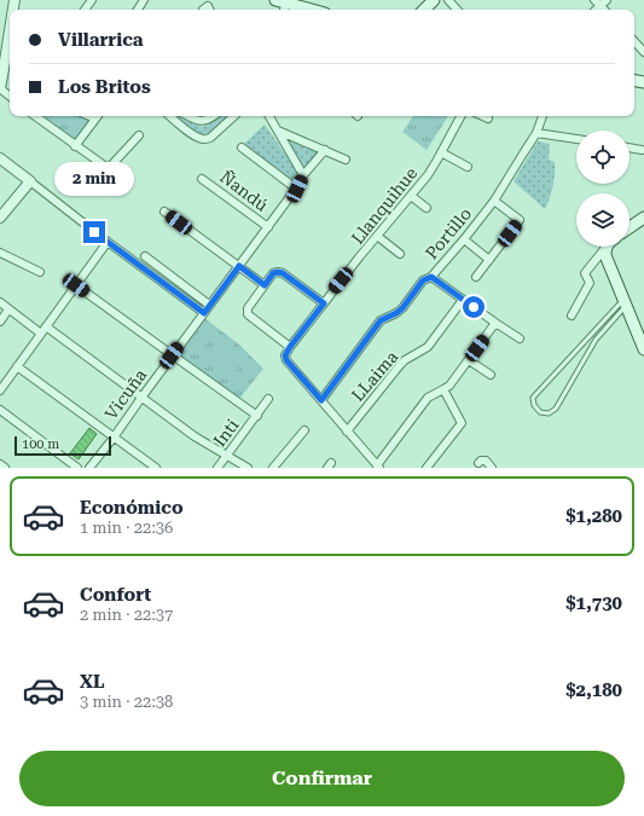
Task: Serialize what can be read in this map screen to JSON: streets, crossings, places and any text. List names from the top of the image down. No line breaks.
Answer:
{"streets":{"street":["Ñandú","Llanquihue","Portillo","LLaima","Vicuña","Inti"]},"crossings":[["Ñandú","Vicuña"],["Llanquihue","Portillo"]],"scale_bar":"100 m","page":{"banner":["Villarrica","Los Britos"],"bubble":"2 min","scale":"100 m","list":[{"name":"Económico","note":"1 min · 22:36","value":"$1,280"},{"name":"Confort","note":"2 min · 22:37","value":"$1,730"},{"name":"XL","note":"3 min · 22:38","value":"$2,180"}],"buttons":"Confirmar"}}
